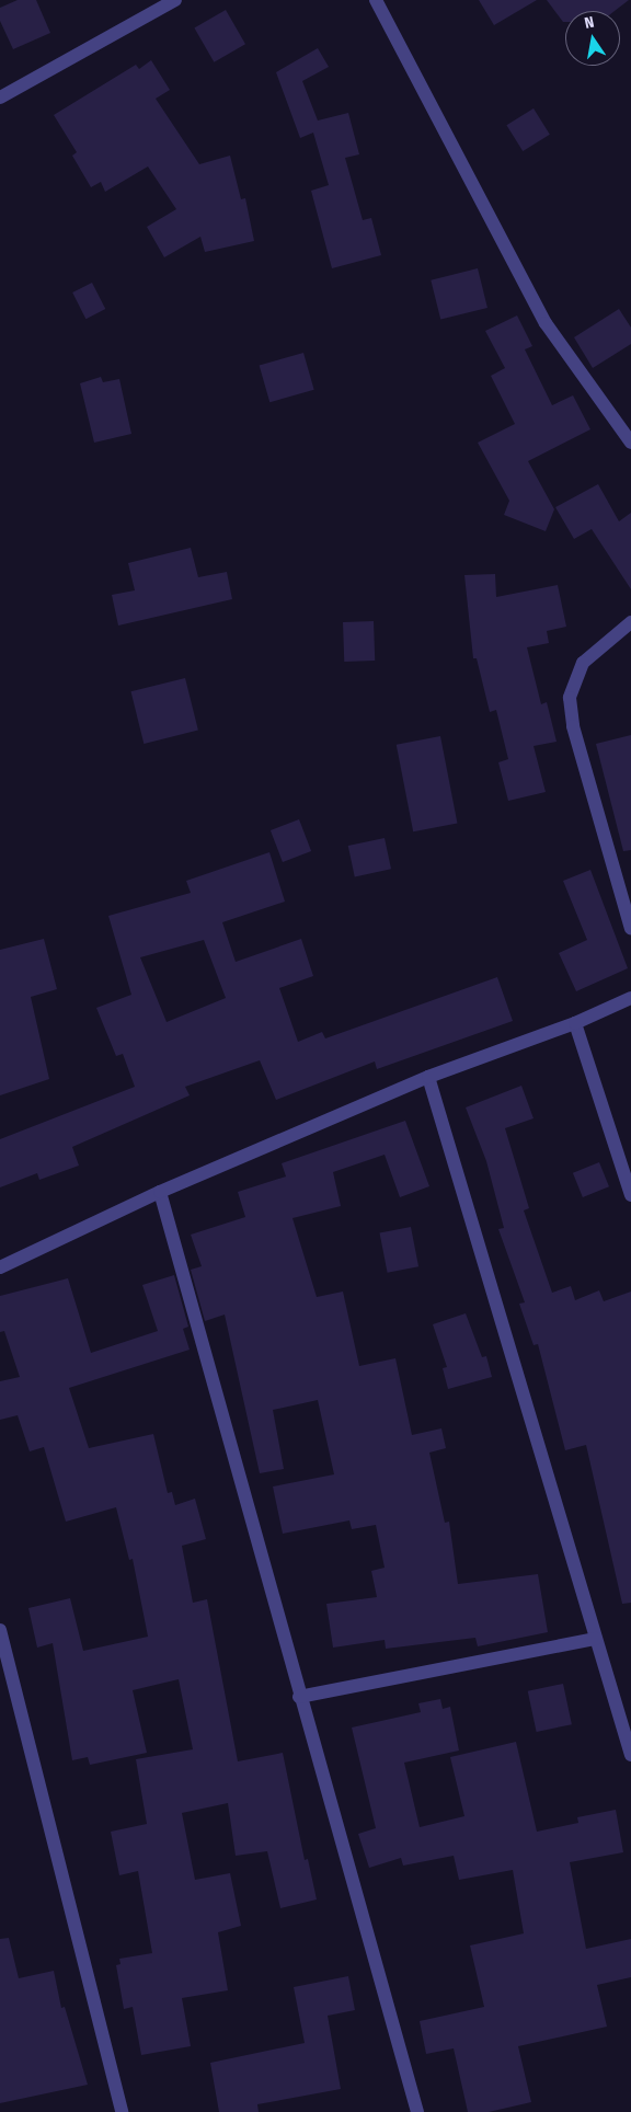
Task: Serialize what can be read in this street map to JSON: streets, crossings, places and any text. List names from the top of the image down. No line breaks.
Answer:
{"north":"top"}
